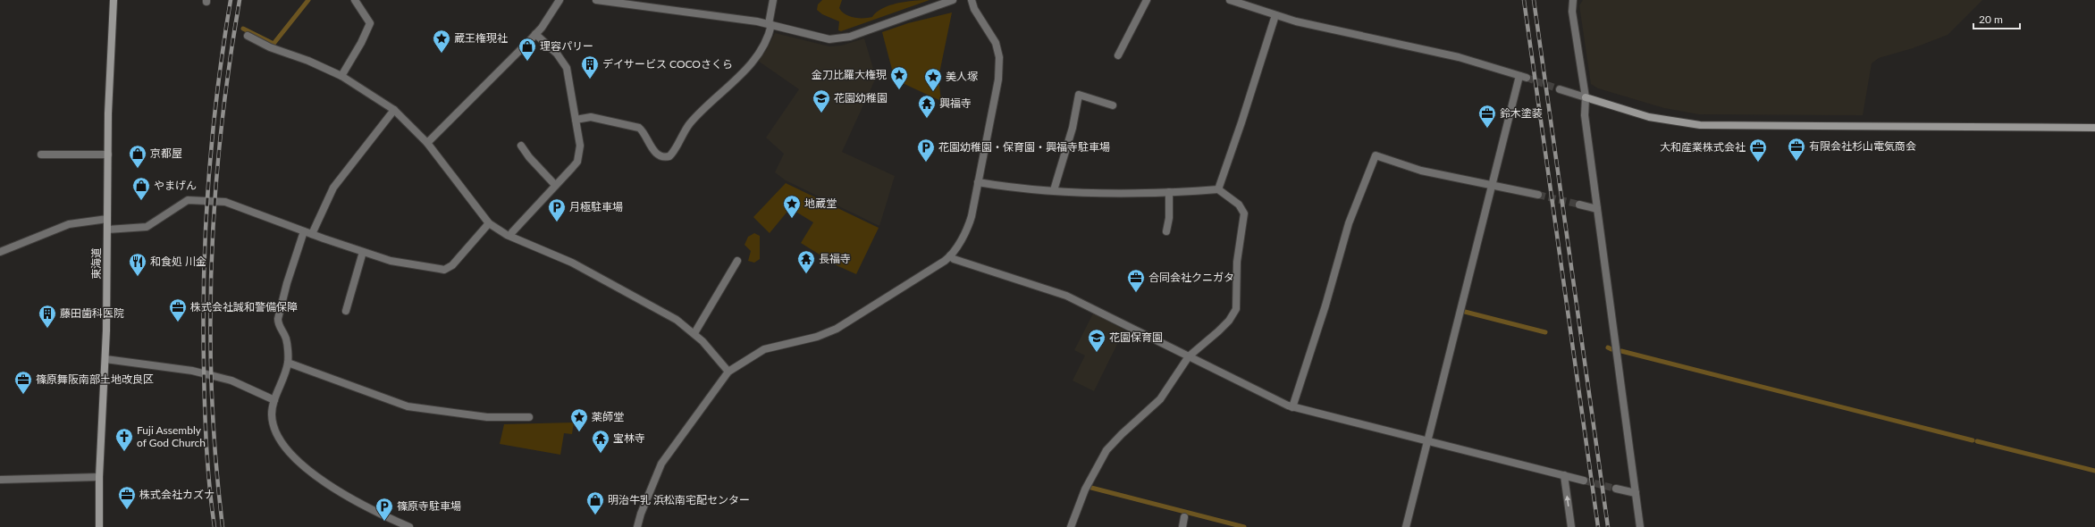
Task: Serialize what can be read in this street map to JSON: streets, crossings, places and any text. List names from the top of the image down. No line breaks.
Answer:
{"streets":{"main road":["東海道"]},"places":{"place":["蔵王権現社","金刀比羅大権現","美人塚","地蔵堂","薬師堂"],"shop":["理容パリー","京都屋","やまげん","明治牛乳 浜松南宅配センター"],"building":["デイサービス COCOさくら","藤田歯科医院"],"school or university":["花園幼稚園","花園保育園"],"temple":["興福寺","長福寺","宝林寺"],"office":["鈴木塗装","有限会社杉山電気商会","大和産業株式会社","合同会社クニガタ","株式会社誠和警備保障","篠原舞阪南部土地改良区","株式会社カズナ"],"parking":["花園幼稚園・保育園・興福寺駐車場","月極駐車場","篠原寺駐車場"],"restaurant":["和食処 川金"],"church":["Fuji Assembly of God Church"]},"scale_bar":"20 m"}
